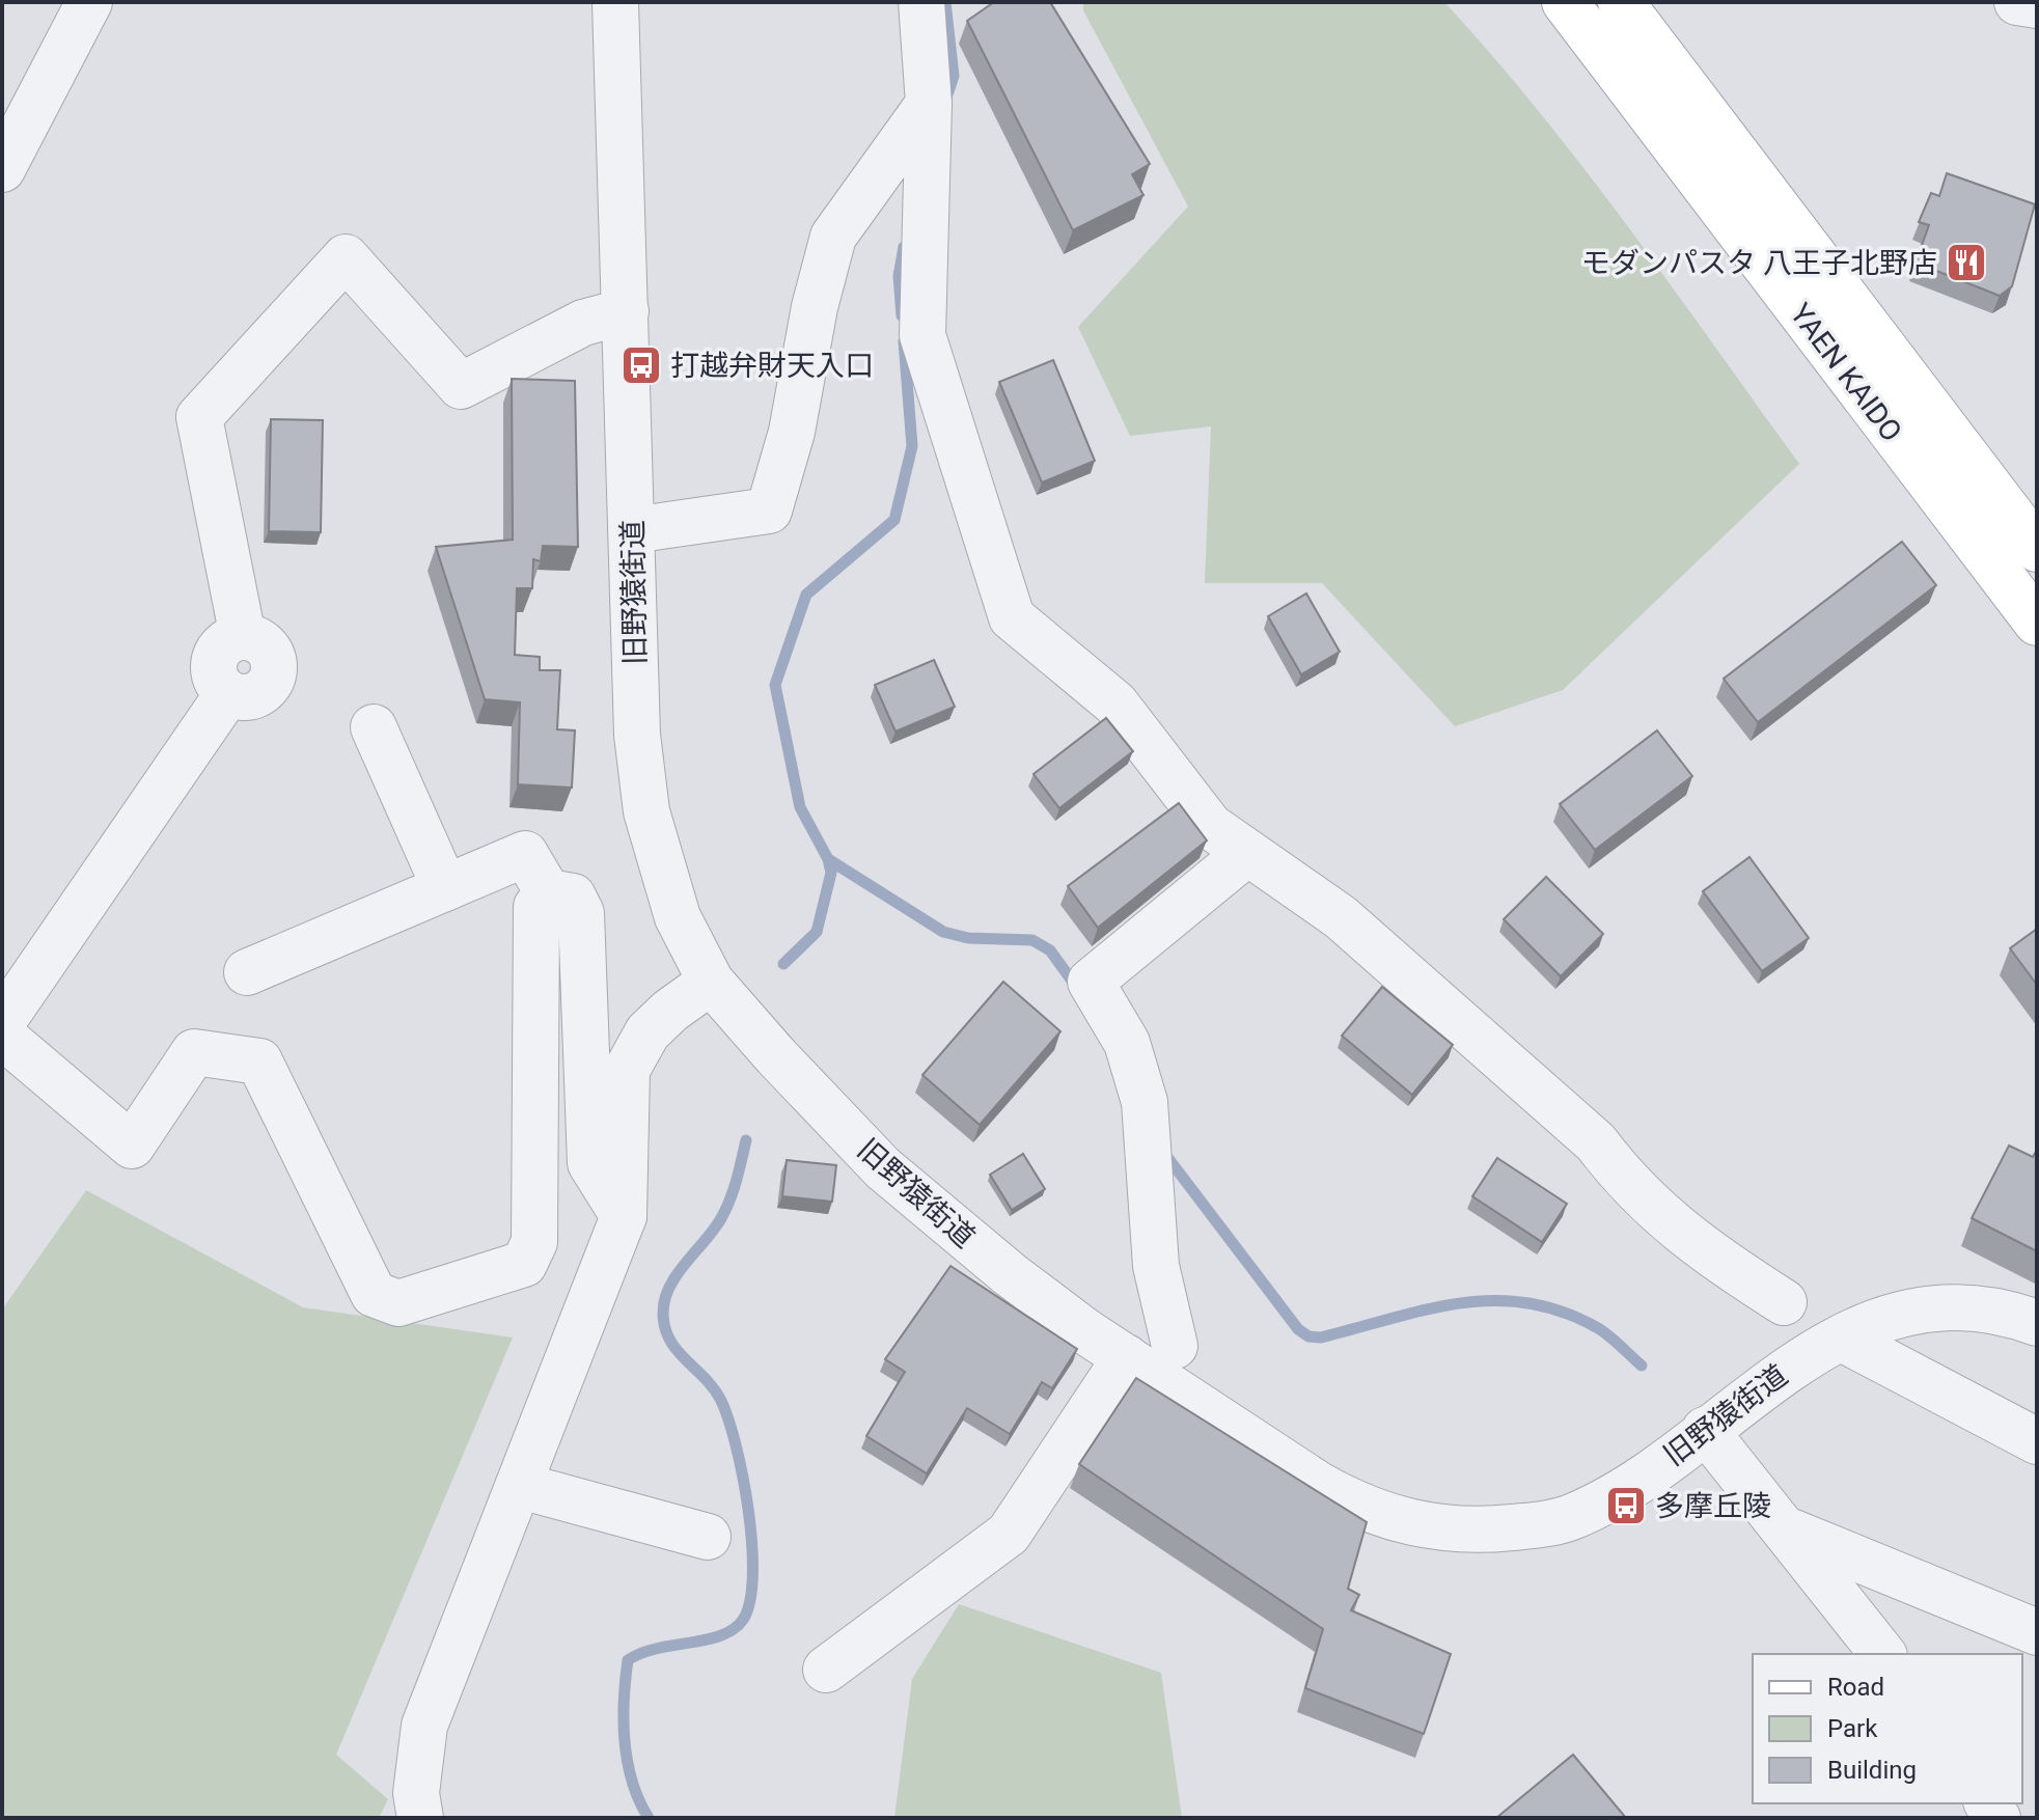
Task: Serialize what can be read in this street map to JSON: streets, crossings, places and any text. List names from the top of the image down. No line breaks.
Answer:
{"streets":{"main road":["YAEN KAIDO"],"street":["旧野猿街道"]},"places":{"restaurant":["モダンパスタ 八王子北野店"],"bus stop":["打越弁財天入口","多摩丘陵"]},"legend":["Road","Park","Building"]}
